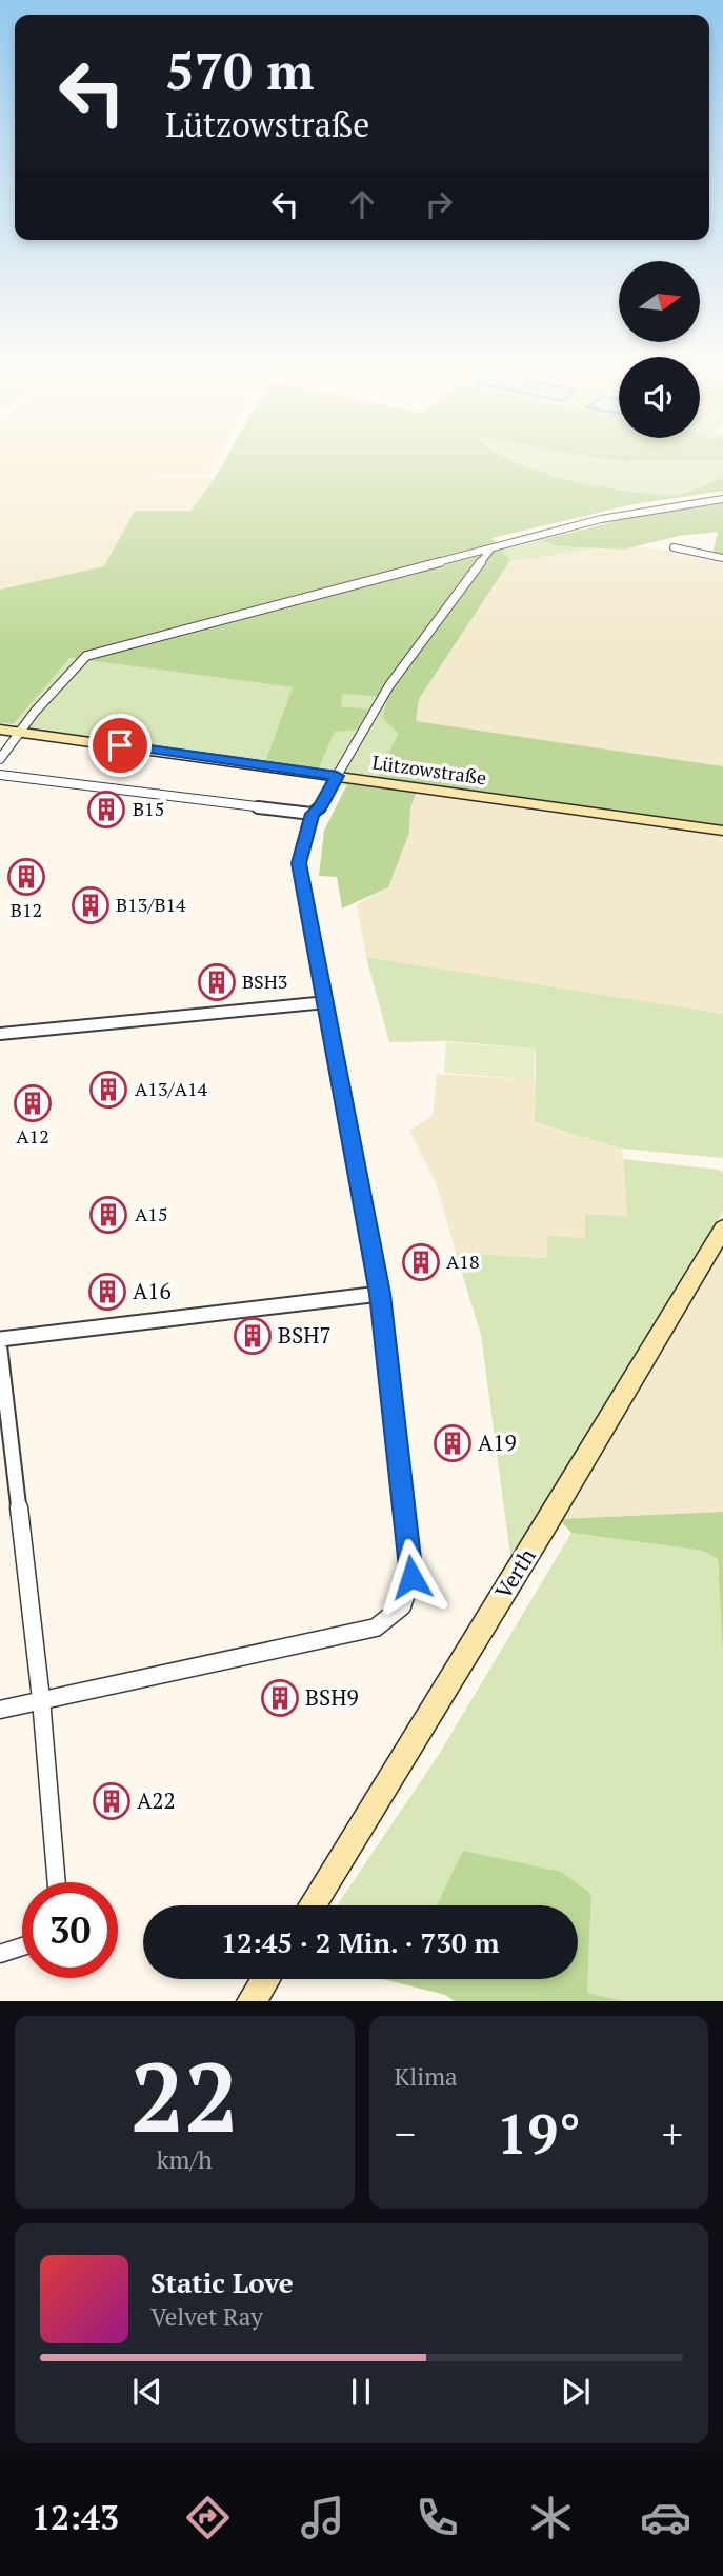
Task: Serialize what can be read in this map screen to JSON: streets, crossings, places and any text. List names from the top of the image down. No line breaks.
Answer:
{"streets":{"street":["Lützowstraße","Verth"]},"places":{"building":["B15","B12","B13/B14","BSH3","A13/A14","A12","A15","A18","A16","BSH7","A19","BSH9","A22"]},"north":"right","page":{"turn":["570 m","Lützowstraße"],"limit":"30","trip":"12:45 · 2 Min. · 730 m","tile":[["22","km/h"],"Klima"],"heat":["−","19°","+"],"song":["Static Love","Velvet Ray"],"tabs":"12:43"}}
